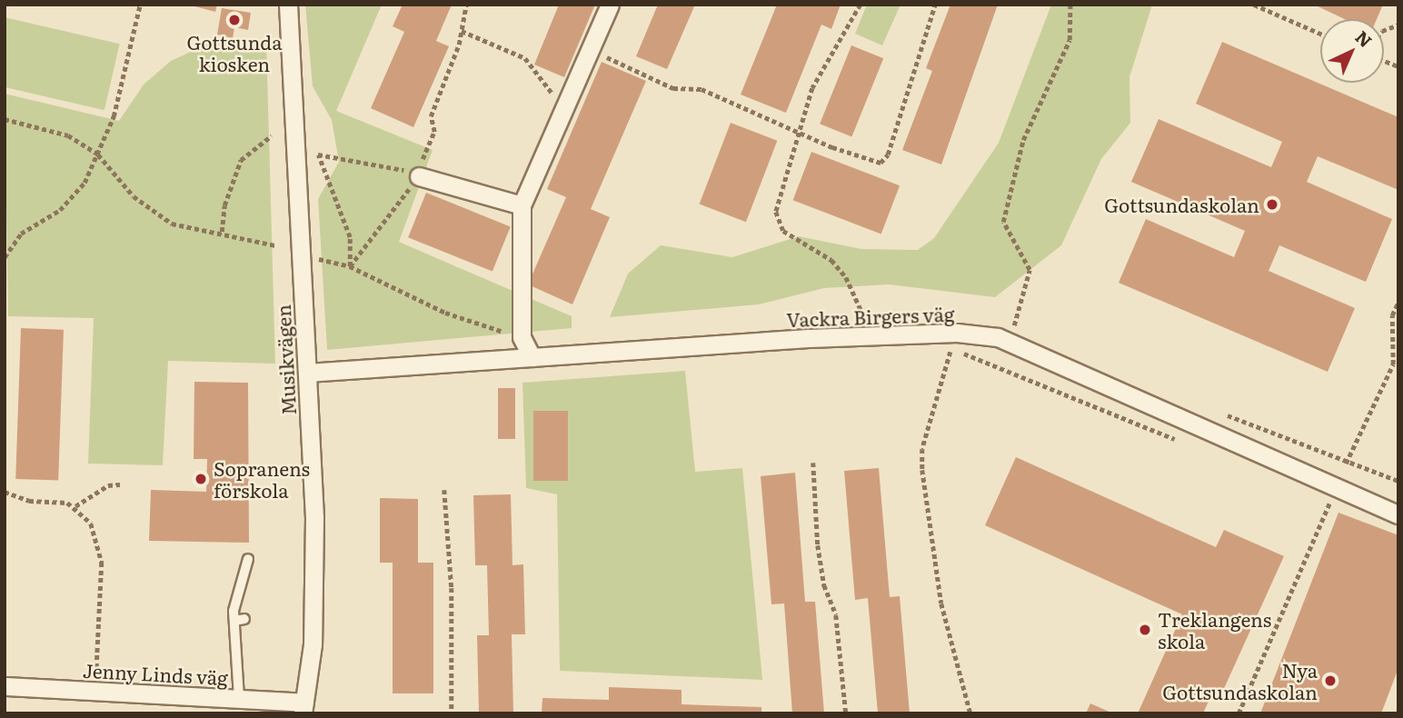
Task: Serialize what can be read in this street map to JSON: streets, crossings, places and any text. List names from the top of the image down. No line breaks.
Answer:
{"streets":{"street":["Vackra Birgers väg","Musikvägen","Jenny Linds väg"]},"crossings":[["Vackra Birgers väg","Musikvägen"],["Musikvägen","Jenny Linds väg"]],"places":["Gottsunda kiosken","Gottsundaskolan","Sopranens förskola","Treklangens skola","Nya Gottsundaskolan"],"north":"top right"}
